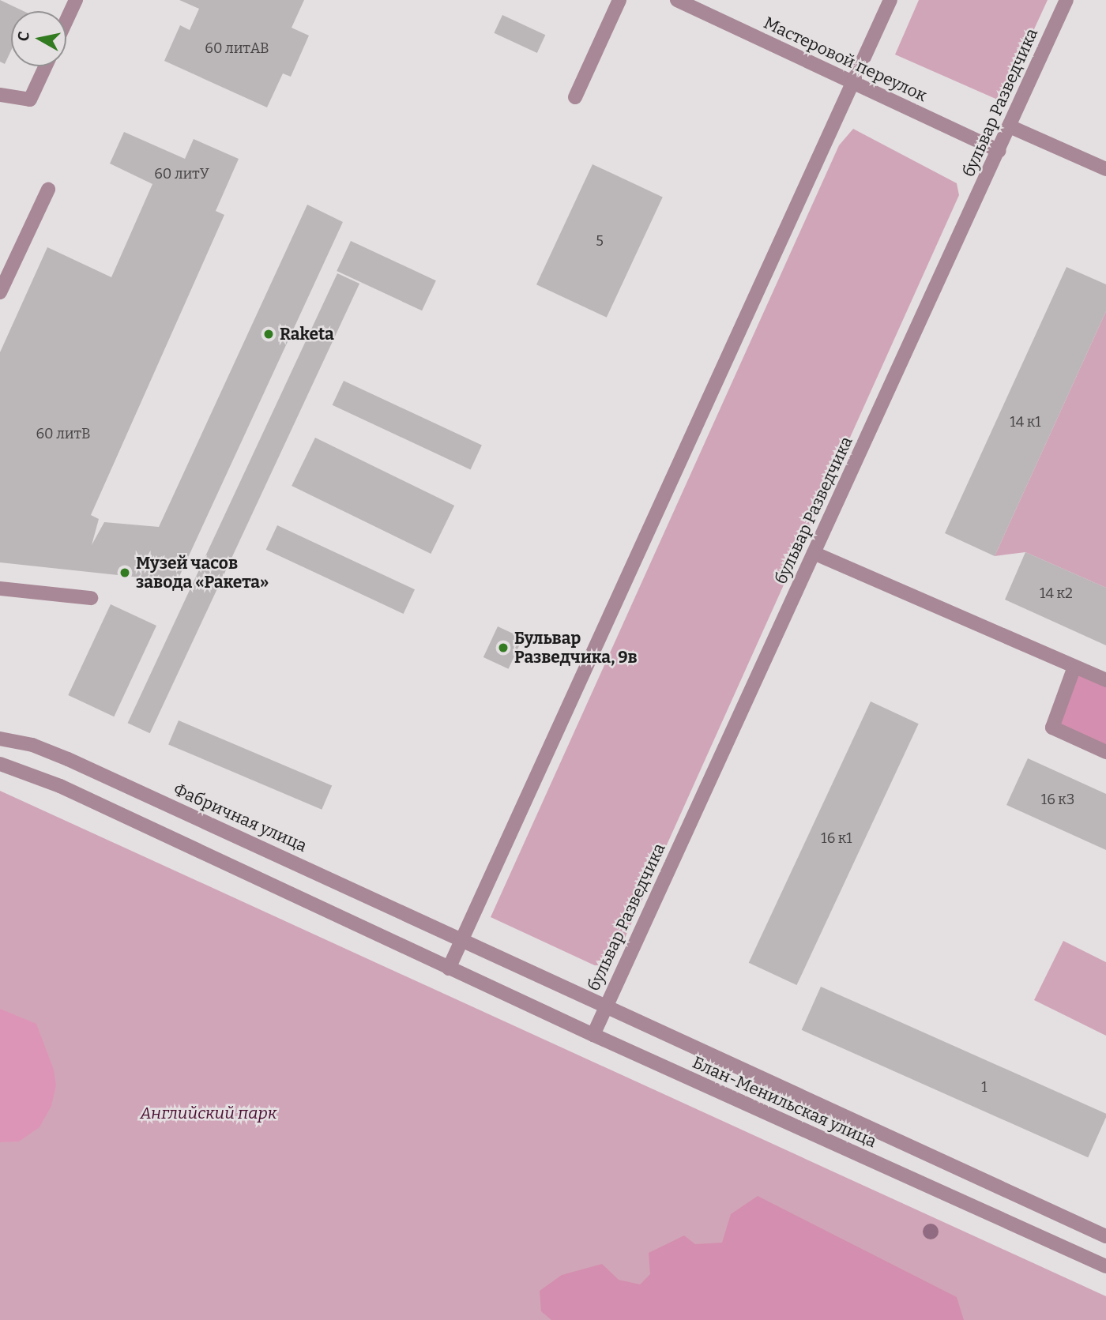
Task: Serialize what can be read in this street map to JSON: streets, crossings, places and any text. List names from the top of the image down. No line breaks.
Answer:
{"streets":{"street":["Мастеровой переулок","бульвар Разведчика","Фабричная улица","Блан-Менильская улица"]},"crossings":[["Мастеровой переулок","бульвар Разведчика"],["бульвар Разведчика","Блан-Менильская улица"],["Фабричная улица","Блан-Менильская улица"]],"parks":["Английский парк"],"places":["Raketa","Музей часов завода «Ракета»","Бульвар Разведчика, 9в"],"house_numbers":["60 литАВ","60 литУ","5","14 к1","60 литВ","14 к2","16 к3","16 к1","1"],"north":"left"}
